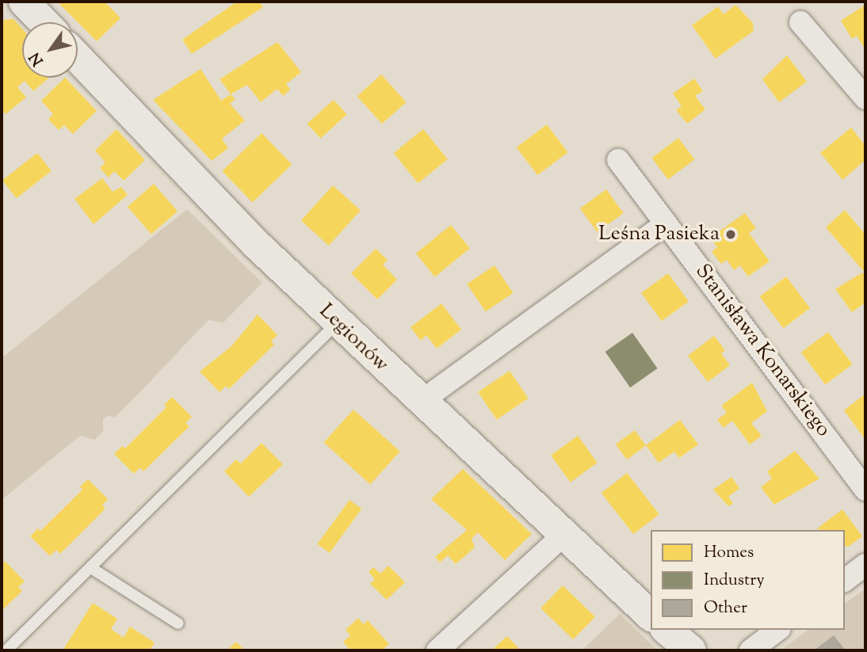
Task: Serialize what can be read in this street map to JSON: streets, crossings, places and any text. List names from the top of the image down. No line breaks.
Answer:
{"streets":{"street":["Legionów","Stanisława Konarskiego"]},"places":["Leśna Pasieka"],"legend":["Homes","Industry","Other"],"north":"bottom left"}
